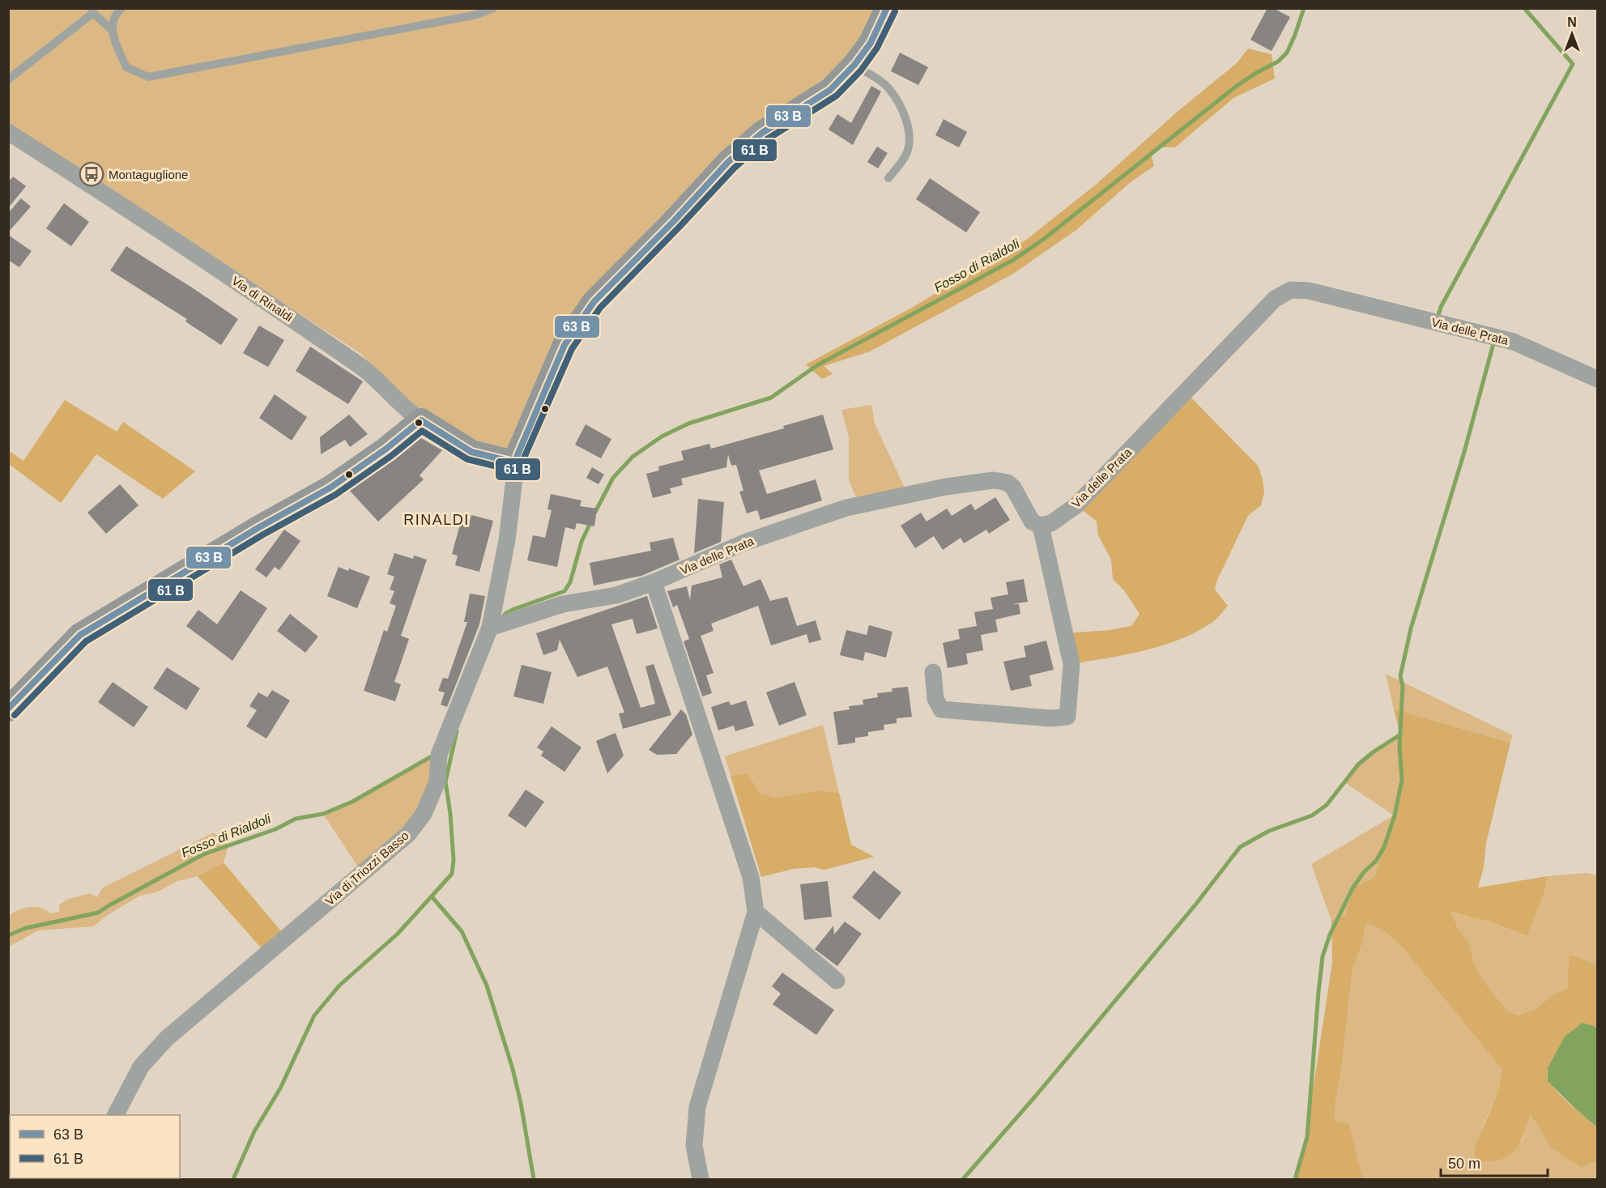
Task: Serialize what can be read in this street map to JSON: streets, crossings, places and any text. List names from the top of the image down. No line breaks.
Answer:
{"streets":{"street":["Via di Rinaldi","Via delle Prata","Via di Triozzi Basso"]},"crossings":[["Via di Rinaldi","Via di Triozzi Basso"],["Via delle Prata","Via di Triozzi Basso"]],"districts":["RINALDI"],"water":["Fosso di Rialdoli"],"places":{"bus stop":["Montaguglione"]},"legend":["63 B","61 B"],"scale_bar":"50 m","north":"top"}
